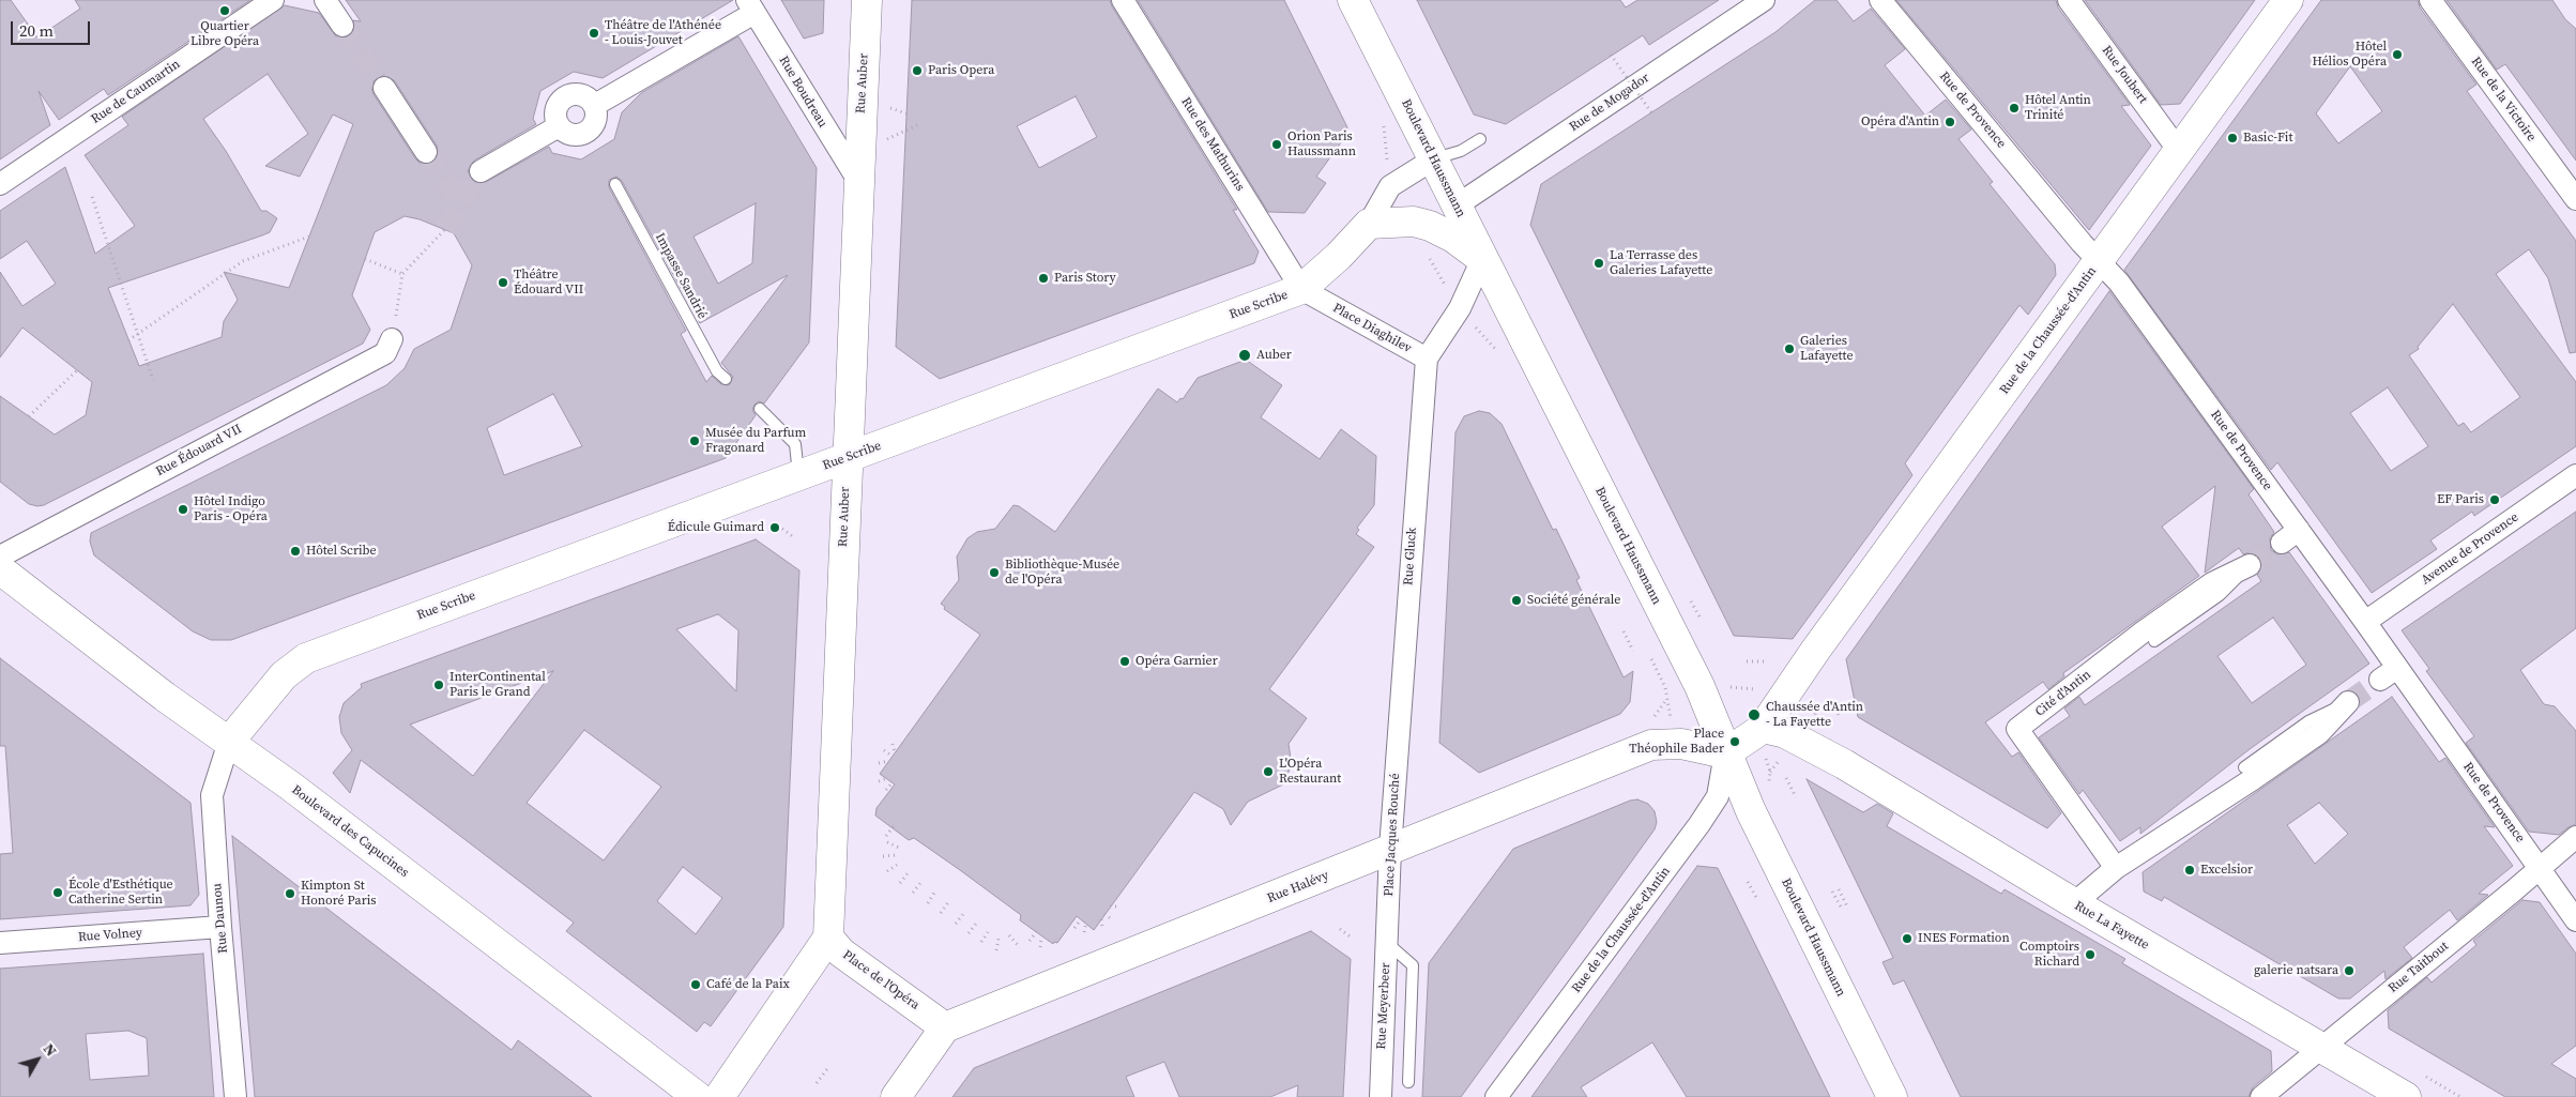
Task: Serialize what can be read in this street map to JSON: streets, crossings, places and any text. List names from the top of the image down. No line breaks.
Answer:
{"streets":{"main road":["Rue Auber","Boulevard Haussmann","Rue Scribe","Rue de la Chaussée-d'Antin","Boulevard des Capucines","Rue Halévy","Rue La Fayette","Place de l'Opéra"],"street":["Rue Joubert","Rue de Caumartin","Rue Boudreau","Rue de la Victoire","Rue de Mogador","Rue de Provence","Rue des Mathurins","Place Diaghilev","Rue Édouard VII","Avenue de Provence","Rue Gluck","Cité d'Antin","Place Jacques Rouché","Rue Daunou","Rue Volney","Rue Taitbout","Rue Meyerbeer"],"lane":["Impasse Sandrié"]},"crossings":[["Rue Joubert","Rue de la Chaussée-d'Antin"],["Rue Auber","Rue Boudreau"],["Rue Auber","Rue Scribe"],["Rue Auber","Place de l'Opéra"],["Rue de Mogador","Boulevard Haussmann"],["Rue de Provence","Rue de la Chaussée-d'Antin"],["Rue de Provence","Avenue de Provence"],["Rue de Provence","Rue Taitbout"],["Rue des Mathurins","Rue Scribe"],["Rue des Mathurins","Place Diaghilev"],["Boulevard Haussmann","Place Diaghilev"],["Boulevard Haussmann","Rue de la Chaussée-d'Antin"],["Rue Scribe","Place Diaghilev"],["Rue Scribe","Boulevard des Capucines"],["Rue Scribe","Rue Daunou"],["Place Diaghilev","Rue Gluck"],["Rue de la Chaussée-d'Antin","Rue La Fayette"],["Rue Gluck","Place Jacques Rouché"],["Boulevard des Capucines","Rue Daunou"],["Place Jacques Rouché","Rue Halévy"],["Place Jacques Rouché","Rue Meyerbeer"],["Rue Halévy","Place de l'Opéra"],["Rue Daunou","Rue Volney"],["Rue La Fayette","Rue Taitbout"]],"places":["Quartier Libre Opéra","Théâtre de l'Athénée - Louis-Jouvet","Hôtel Hélios Opéra","Paris Opera","Hôtel Antin Trinité","Opéra d'Antin","Basic-Fit","Orion Paris Haussmann","La Terrasse des Galeries Lafayette","Paris Story","Théâtre Édouard VII","Galeries Lafayette","Auber","Musée du Parfum Fragonard","EF Paris","Hôtel Indigo Paris - Opéra","Édicule Guimard","Hôtel Scribe","Bibliothèque-Musée de l'Opéra","Société générale","Opéra Garnier","InterContinental Paris le Grand","Chaussée d'Antin - La Fayette","Place Théophile Bader","L'Opéra Restaurant","Excelsior","École d'Esthétique Catherine Sertin","Kimpton St Honoré Paris","INES Formation","Comptoirs Richard","galerie natsara","Café de la Paix"],"scale_bar":"20 m","north":"top right"}
